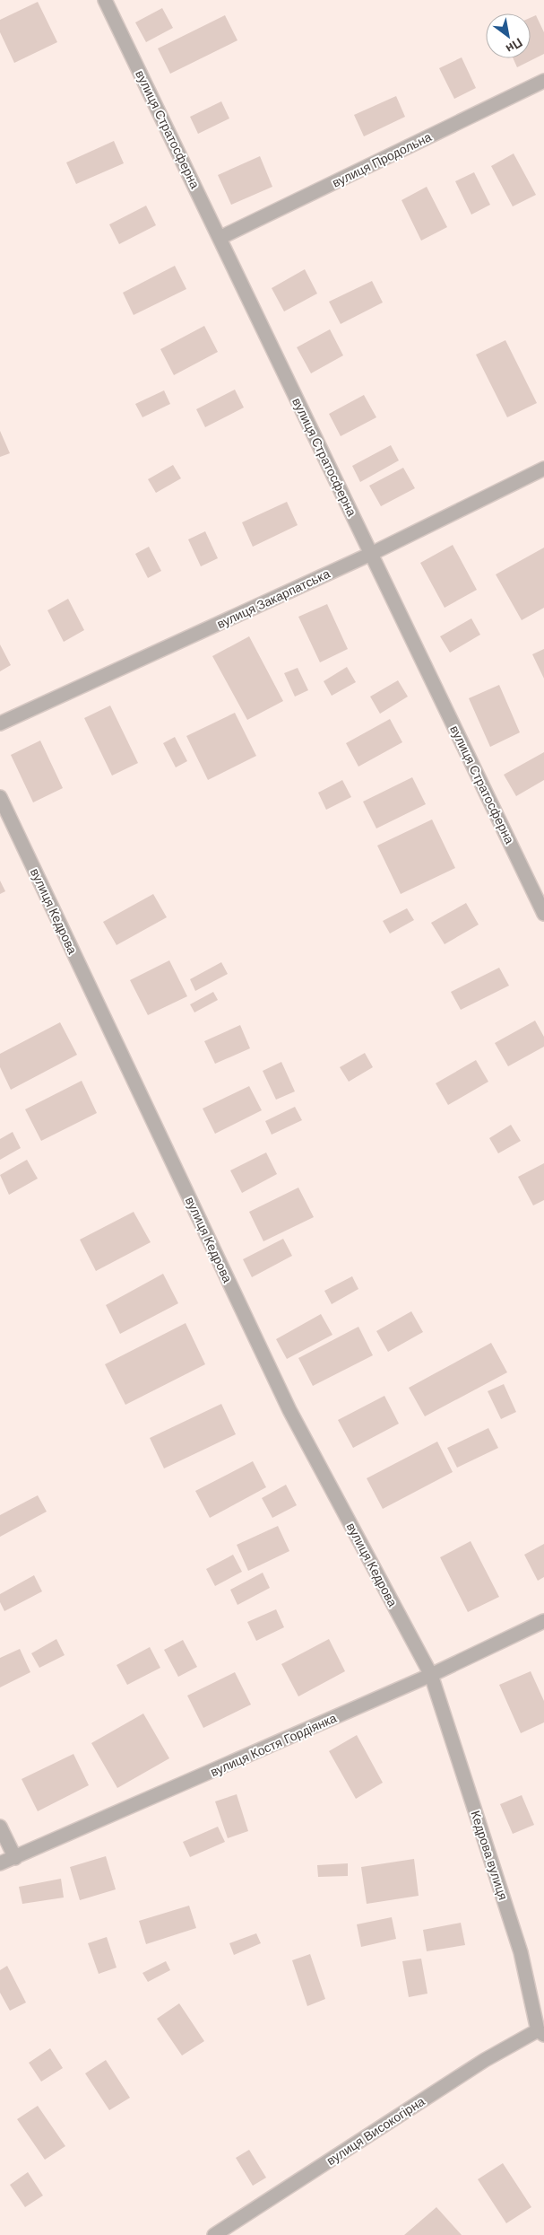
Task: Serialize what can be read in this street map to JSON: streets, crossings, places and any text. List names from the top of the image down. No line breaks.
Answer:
{"streets":{"street":["вулиця Стратосферна","вулиця Продольна","вулиця Закарпатська","вулиця Кедрова","вулиця Костя Гордіянка","Кедрова вулиця","вулиця Високогірна"]},"crossings":[["вулиця Стратосферна","вулиця Продольна"],["вулиця Стратосферна","вулиця Закарпатська"],["вулиця Кедрова","вулиця Костя Гордіянка"],["вулиця Кедрова","Кедрова вулиця"],["вулиця Костя Гордіянка","Кедрова вулиця"],["Кедрова вулиця","вулиця Високогірна"]],"north":"bottom right"}
